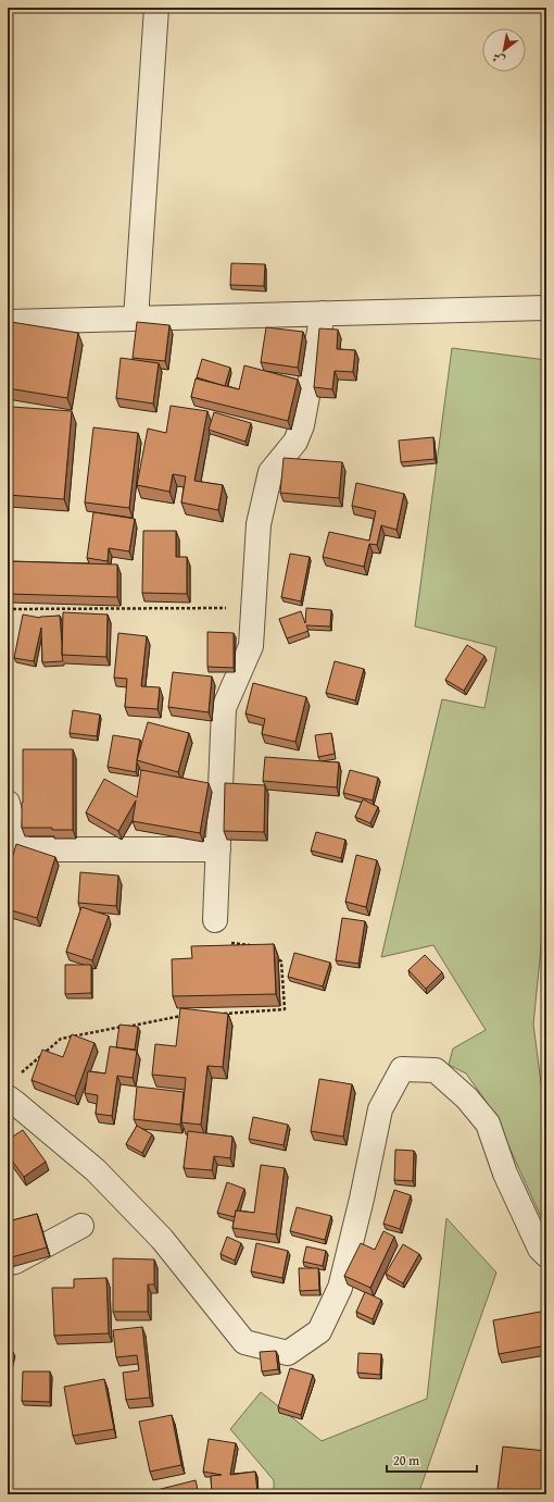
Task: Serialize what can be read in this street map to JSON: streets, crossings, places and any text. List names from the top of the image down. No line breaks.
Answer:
{"scale_bar":"20 m","north":"bottom left"}
